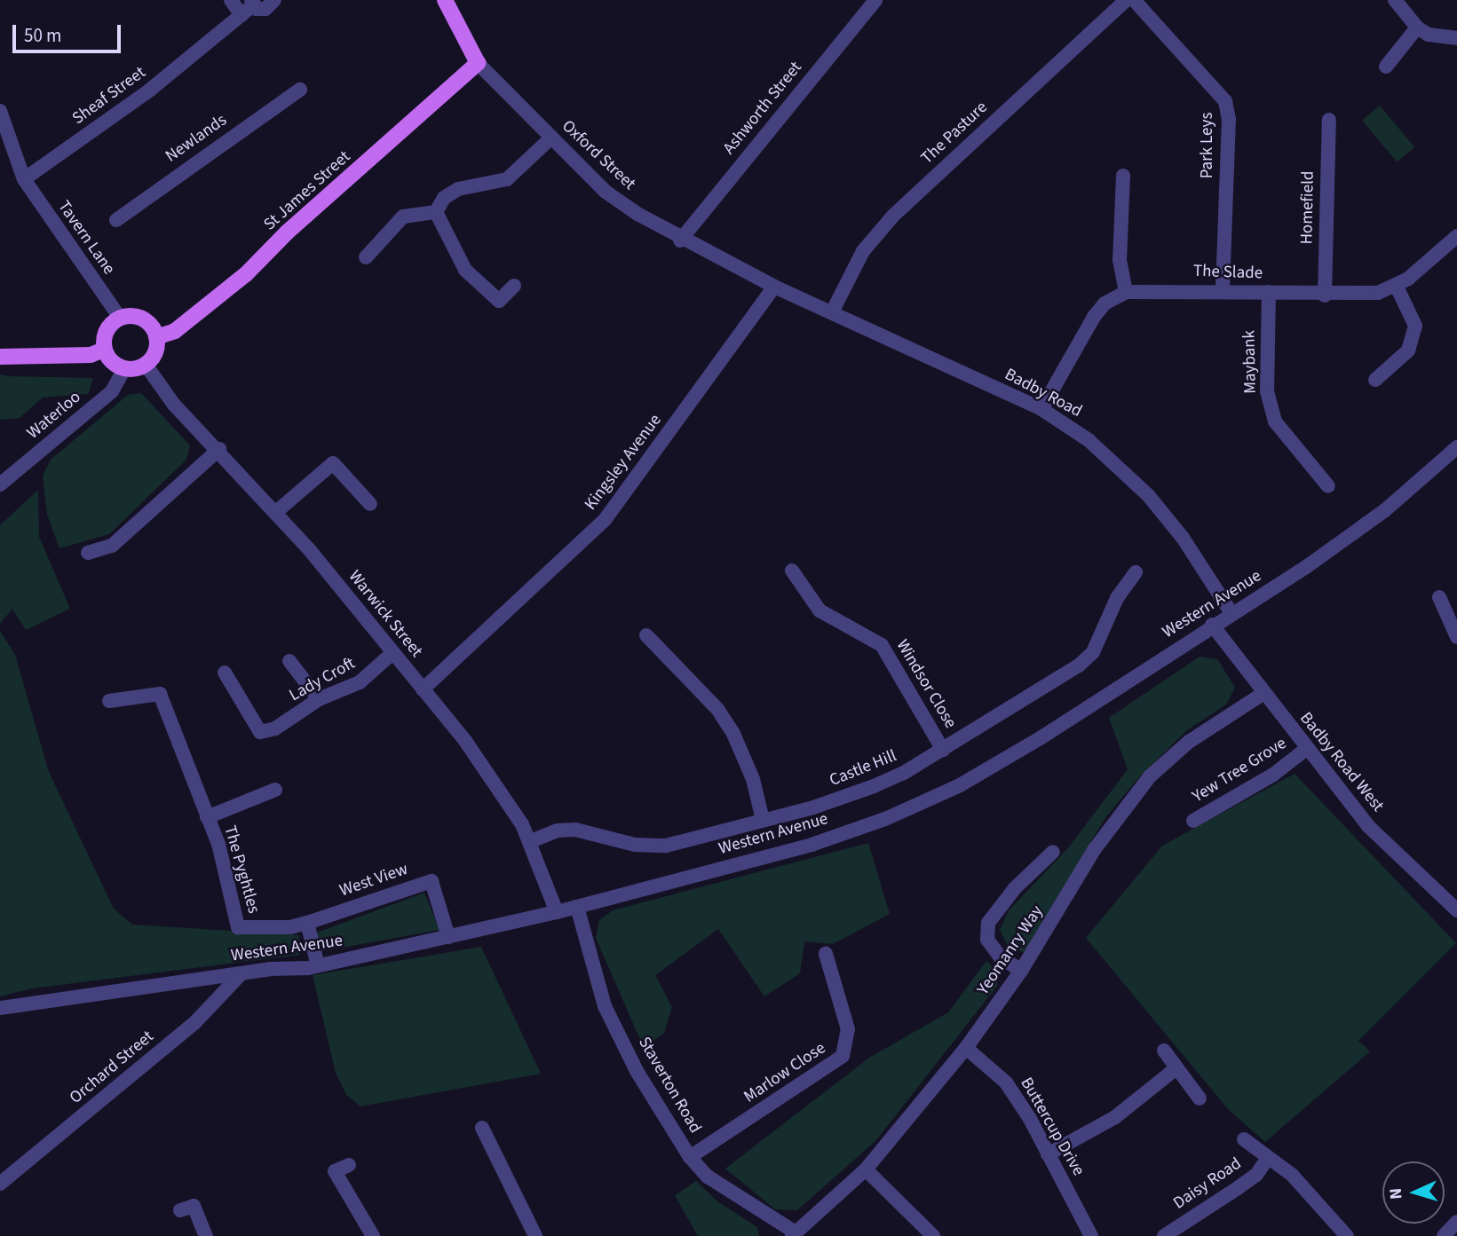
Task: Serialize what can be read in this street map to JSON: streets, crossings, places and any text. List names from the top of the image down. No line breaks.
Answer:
{"streets":{"main road":["Oxford Street","St James Street"],"street":["Sheaf Street","Ashworth Street","The Pasture","Newlands","Park Leys","Homefield","Tavern Lane","The Slade","Maybank","Badby Road","Waterloo","Kingsley Avenue","Western Avenue","Warwick Street","Lady Croft","Windsor Close","Badby Road West","Castle Hill","Yew Tree Grove","The Pyghtles","West View","Yeomanry Way","Orchard Street","Marlow Close","Staverton Road","Buttercup Drive","Daisy Road"]},"crossings":[["Sheaf Street","Tavern Lane"],["Ashworth Street","Oxford Street"],["The Pasture","Badby Road"],["Park Leys","The Slade"],["Oxford Street","St James Street"],["Oxford Street","Badby Road"],["Oxford Street","Kingsley Avenue"],["St James Street","Tavern Lane"],["St James Street","Waterloo"],["St James Street","Warwick Street"],["Homefield","The Slade"],["Tavern Lane","Waterloo"],["Tavern Lane","Warwick Street"],["The Slade","Maybank"],["Badby Road","Kingsley Avenue"],["Badby Road","Western Avenue"],["Waterloo","Warwick Street"],["Kingsley Avenue","Warwick Street"],["Western Avenue","Warwick Street"],["Western Avenue","Badby Road West"],["Western Avenue","West View"],["Western Avenue","Orchard Street"],["Western Avenue","Staverton Road"],["Warwick Street","Lady Croft"],["Warwick Street","Castle Hill"],["Windsor Close","Castle Hill"],["Badby Road West","Yew Tree Grove"],["Badby Road West","Yeomanry Way"],["The Pyghtles","West View"],["Yeomanry Way","Staverton Road"],["Yeomanry Way","Buttercup Drive"],["Marlow Close","Staverton Road"]],"scale_bar":"50 m","north":"left"}
